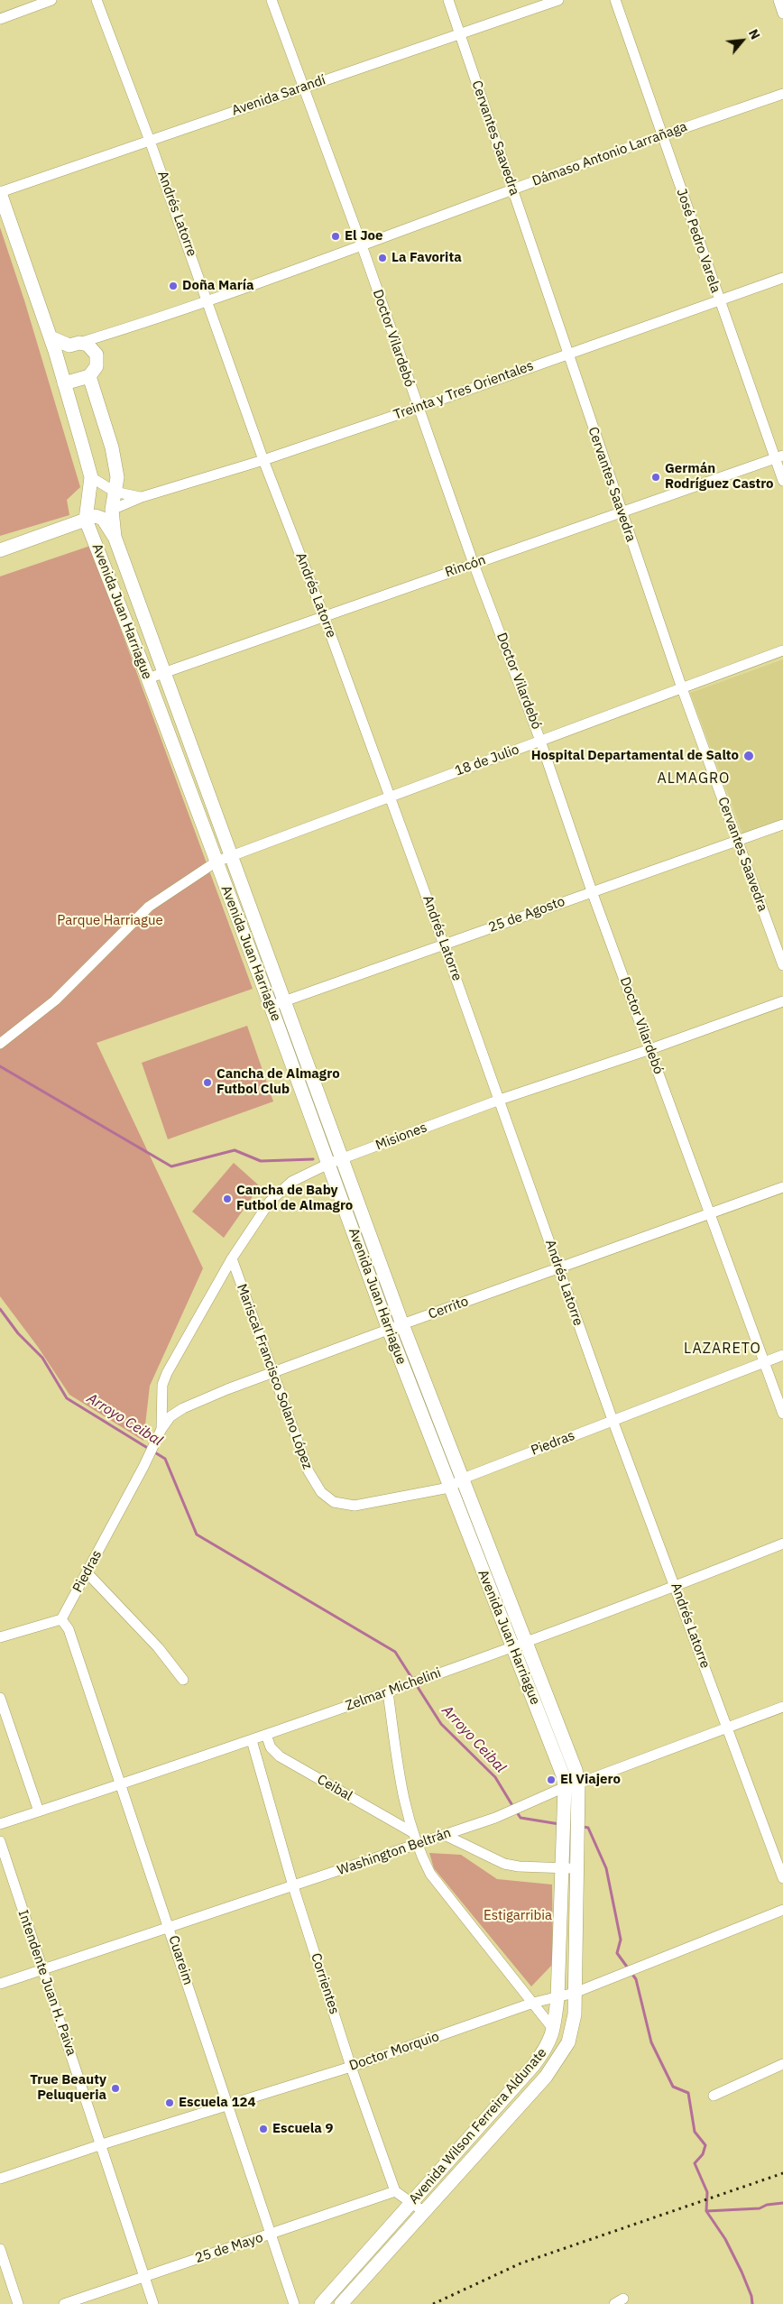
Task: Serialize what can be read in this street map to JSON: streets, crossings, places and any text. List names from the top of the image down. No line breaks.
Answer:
{"streets":{"street":["Avenida Sarandí","Cervantes Saavedra","Dámaso Antonio Larrañaga","Andrés Latorre","José Pedro Varela","Doctor Vilardebó","Treinta y Tres Orientales","Rincón","Avenida Juan Harriague","18 de Julio","25 de Agosto","Misiones","Cerrito","Mariscal Francisco Solano López","Piedras","Zelmar Michelini","Ceibal","Washington Beltrán","Cuareim","Intendente Juan H. Paiva","Corrientes","Doctor Morquio","Avenida Wilson Ferreira Aldunate","25 de Mayo"]},"crossings":[["Avenida Sarandí","Cervantes Saavedra"],["Avenida Sarandí","Andrés Latorre"],["Avenida Sarandí","Doctor Vilardebó"],["Avenida Sarandí","Avenida Juan Harriague"],["Cervantes Saavedra","Dámaso Antonio Larrañaga"],["Cervantes Saavedra","Treinta y Tres Orientales"],["Cervantes Saavedra","Rincón"],["Cervantes Saavedra","18 de Julio"],["Cervantes Saavedra","25 de Agosto"],["Dámaso Antonio Larrañaga","Andrés Latorre"],["Dámaso Antonio Larrañaga","José Pedro Varela"],["Dámaso Antonio Larrañaga","Doctor Vilardebó"],["Dámaso Antonio Larrañaga","Avenida Juan Harriague"],["Andrés Latorre","Treinta y Tres Orientales"],["Andrés Latorre","Rincón"],["Andrés Latorre","18 de Julio"],["Andrés Latorre","25 de Agosto"],["Andrés Latorre","Misiones"],["Andrés Latorre","Cerrito"],["Andrés Latorre","Piedras"],["Andrés Latorre","Zelmar Michelini"],["Andrés Latorre","Washington Beltrán"],["José Pedro Varela","Treinta y Tres Orientales"],["José Pedro Varela","Rincón"],["Doctor Vilardebó","Treinta y Tres Orientales"],["Doctor Vilardebó","Rincón"],["Doctor Vilardebó","18 de Julio"],["Doctor Vilardebó","25 de Agosto"],["Doctor Vilardebó","Misiones"],["Doctor Vilardebó","Cerrito"],["Doctor Vilardebó","Piedras"],["Treinta y Tres Orientales","Avenida Juan Harriague"],["Rincón","Avenida Juan Harriague"],["Avenida Juan Harriague","18 de Julio"],["Avenida Juan Harriague","25 de Agosto"],["Avenida Juan Harriague","Misiones"],["Avenida Juan Harriague","Cerrito"],["Avenida Juan Harriague","Piedras"],["Avenida Juan Harriague","Zelmar Michelini"],["Avenida Juan Harriague","Washington Beltrán"],["Avenida Juan Harriague","Avenida Wilson Ferreira Aldunate"],["Misiones","Cerrito"],["Misiones","Mariscal Francisco Solano López"],["Cerrito","Mariscal Francisco Solano López"],["Cerrito","Piedras"],["Mariscal Francisco Solano López","Piedras"],["Piedras","Cuareim"],["Zelmar Michelini","Ceibal"],["Zelmar Michelini","Cuareim"],["Zelmar Michelini","Corrientes"],["Washington Beltrán","Cuareim"],["Washington Beltrán","Intendente Juan H. Paiva"],["Washington Beltrán","Corrientes"],["Cuareim","Doctor Morquio"],["Cuareim","25 de Mayo"],["Intendente Juan H. Paiva","Doctor Morquio"],["Intendente Juan H. Paiva","25 de Mayo"],["Corrientes","Doctor Morquio"],["Corrientes","25 de Mayo"],["Doctor Morquio","Avenida Wilson Ferreira Aldunate"]],"districts":["ALMAGRO","LAZARETO"],"water":["Arroyo Ceibal"],"parks":["Parque Harriague","Estigarribia"],"places":["El Joe","La Favorita","Doña María","Germán Rodríguez Castro","Hospital Departamental de Salto","Cancha de Almagro Futbol Club","Cancha de Baby Futbol de Almagro","El Viajero","True Beauty Peluqueria","Escuela 124","Escuela 9"],"north":"top right"}
